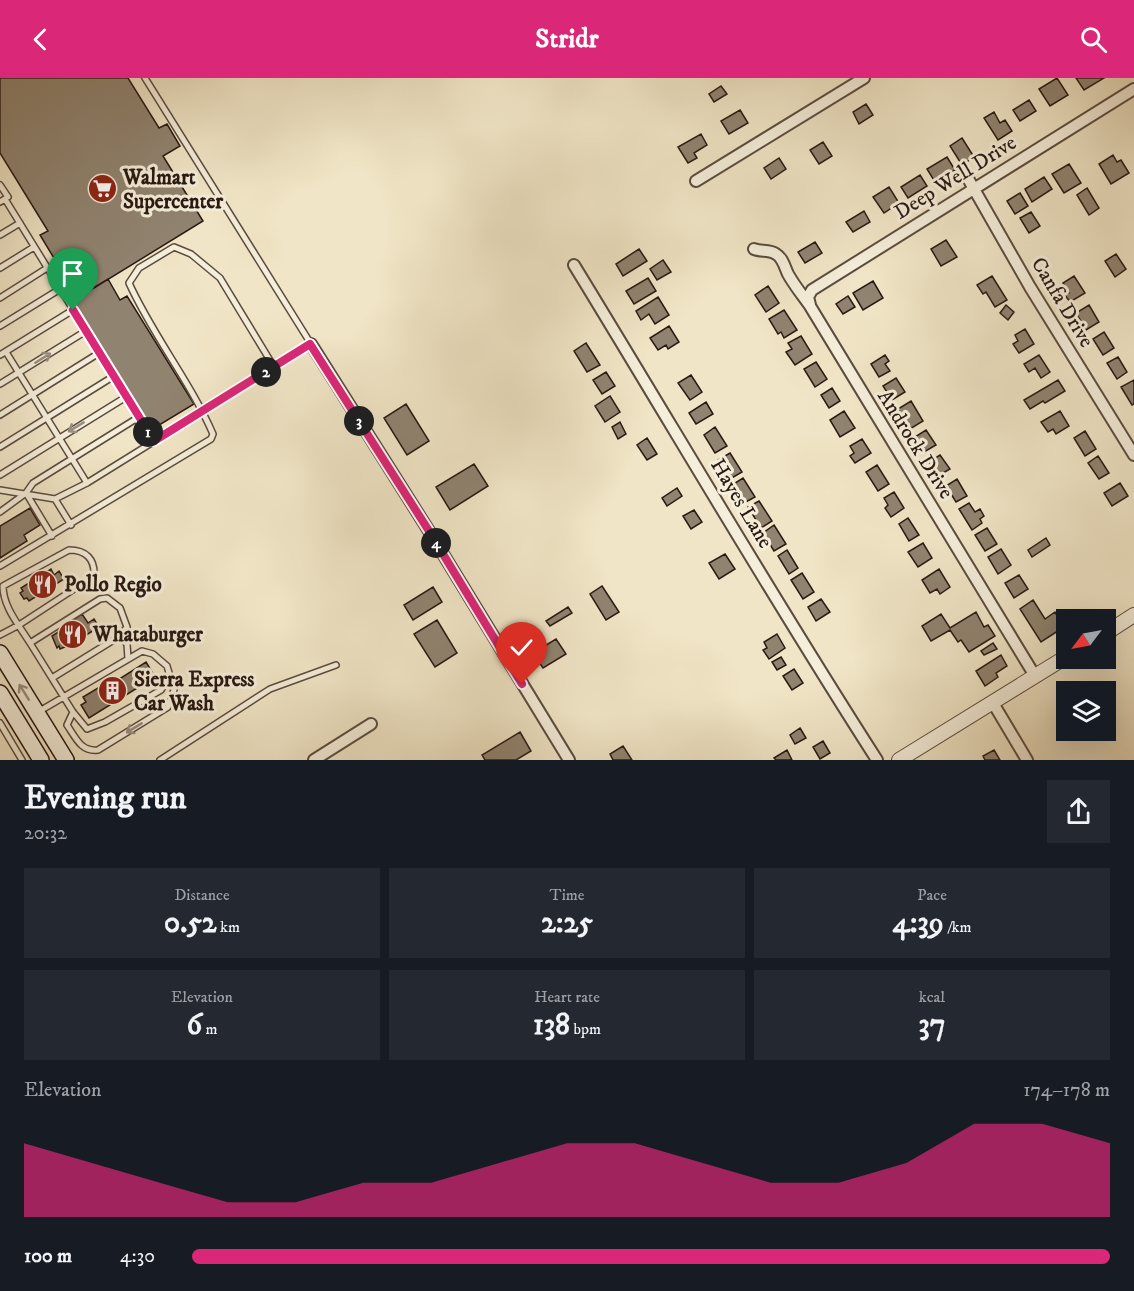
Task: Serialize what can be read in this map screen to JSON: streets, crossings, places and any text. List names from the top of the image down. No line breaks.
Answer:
{"streets":{"street":["Deep Well Drive","Canfa Drive","Androck Drive","Hayes Lane"]},"crossings":[["Deep Well Drive","Canfa Drive"],["Deep Well Drive","Androck Drive"]],"places":{"supermarket":["Walmart Supercenter"],"restaurant":["Pollo Regio","Whataburger"],"building":["Sierra Express Car Wash"]},"north":"bottom left","page":{"header":"Stridr","pins":["2","3","1","4"],"heading":["Evening run","20:32"],"stats":[["Distance","0.52 km"],["Time","2:25"],["Pace","4:39 /km"],["Elevation","6 m"],["Heart rate","138 bpm"],["kcal","37"]],"chart":["Elevation","174–178 m"],"list":[{"name":"100 m","note":"4:30"}]}}
